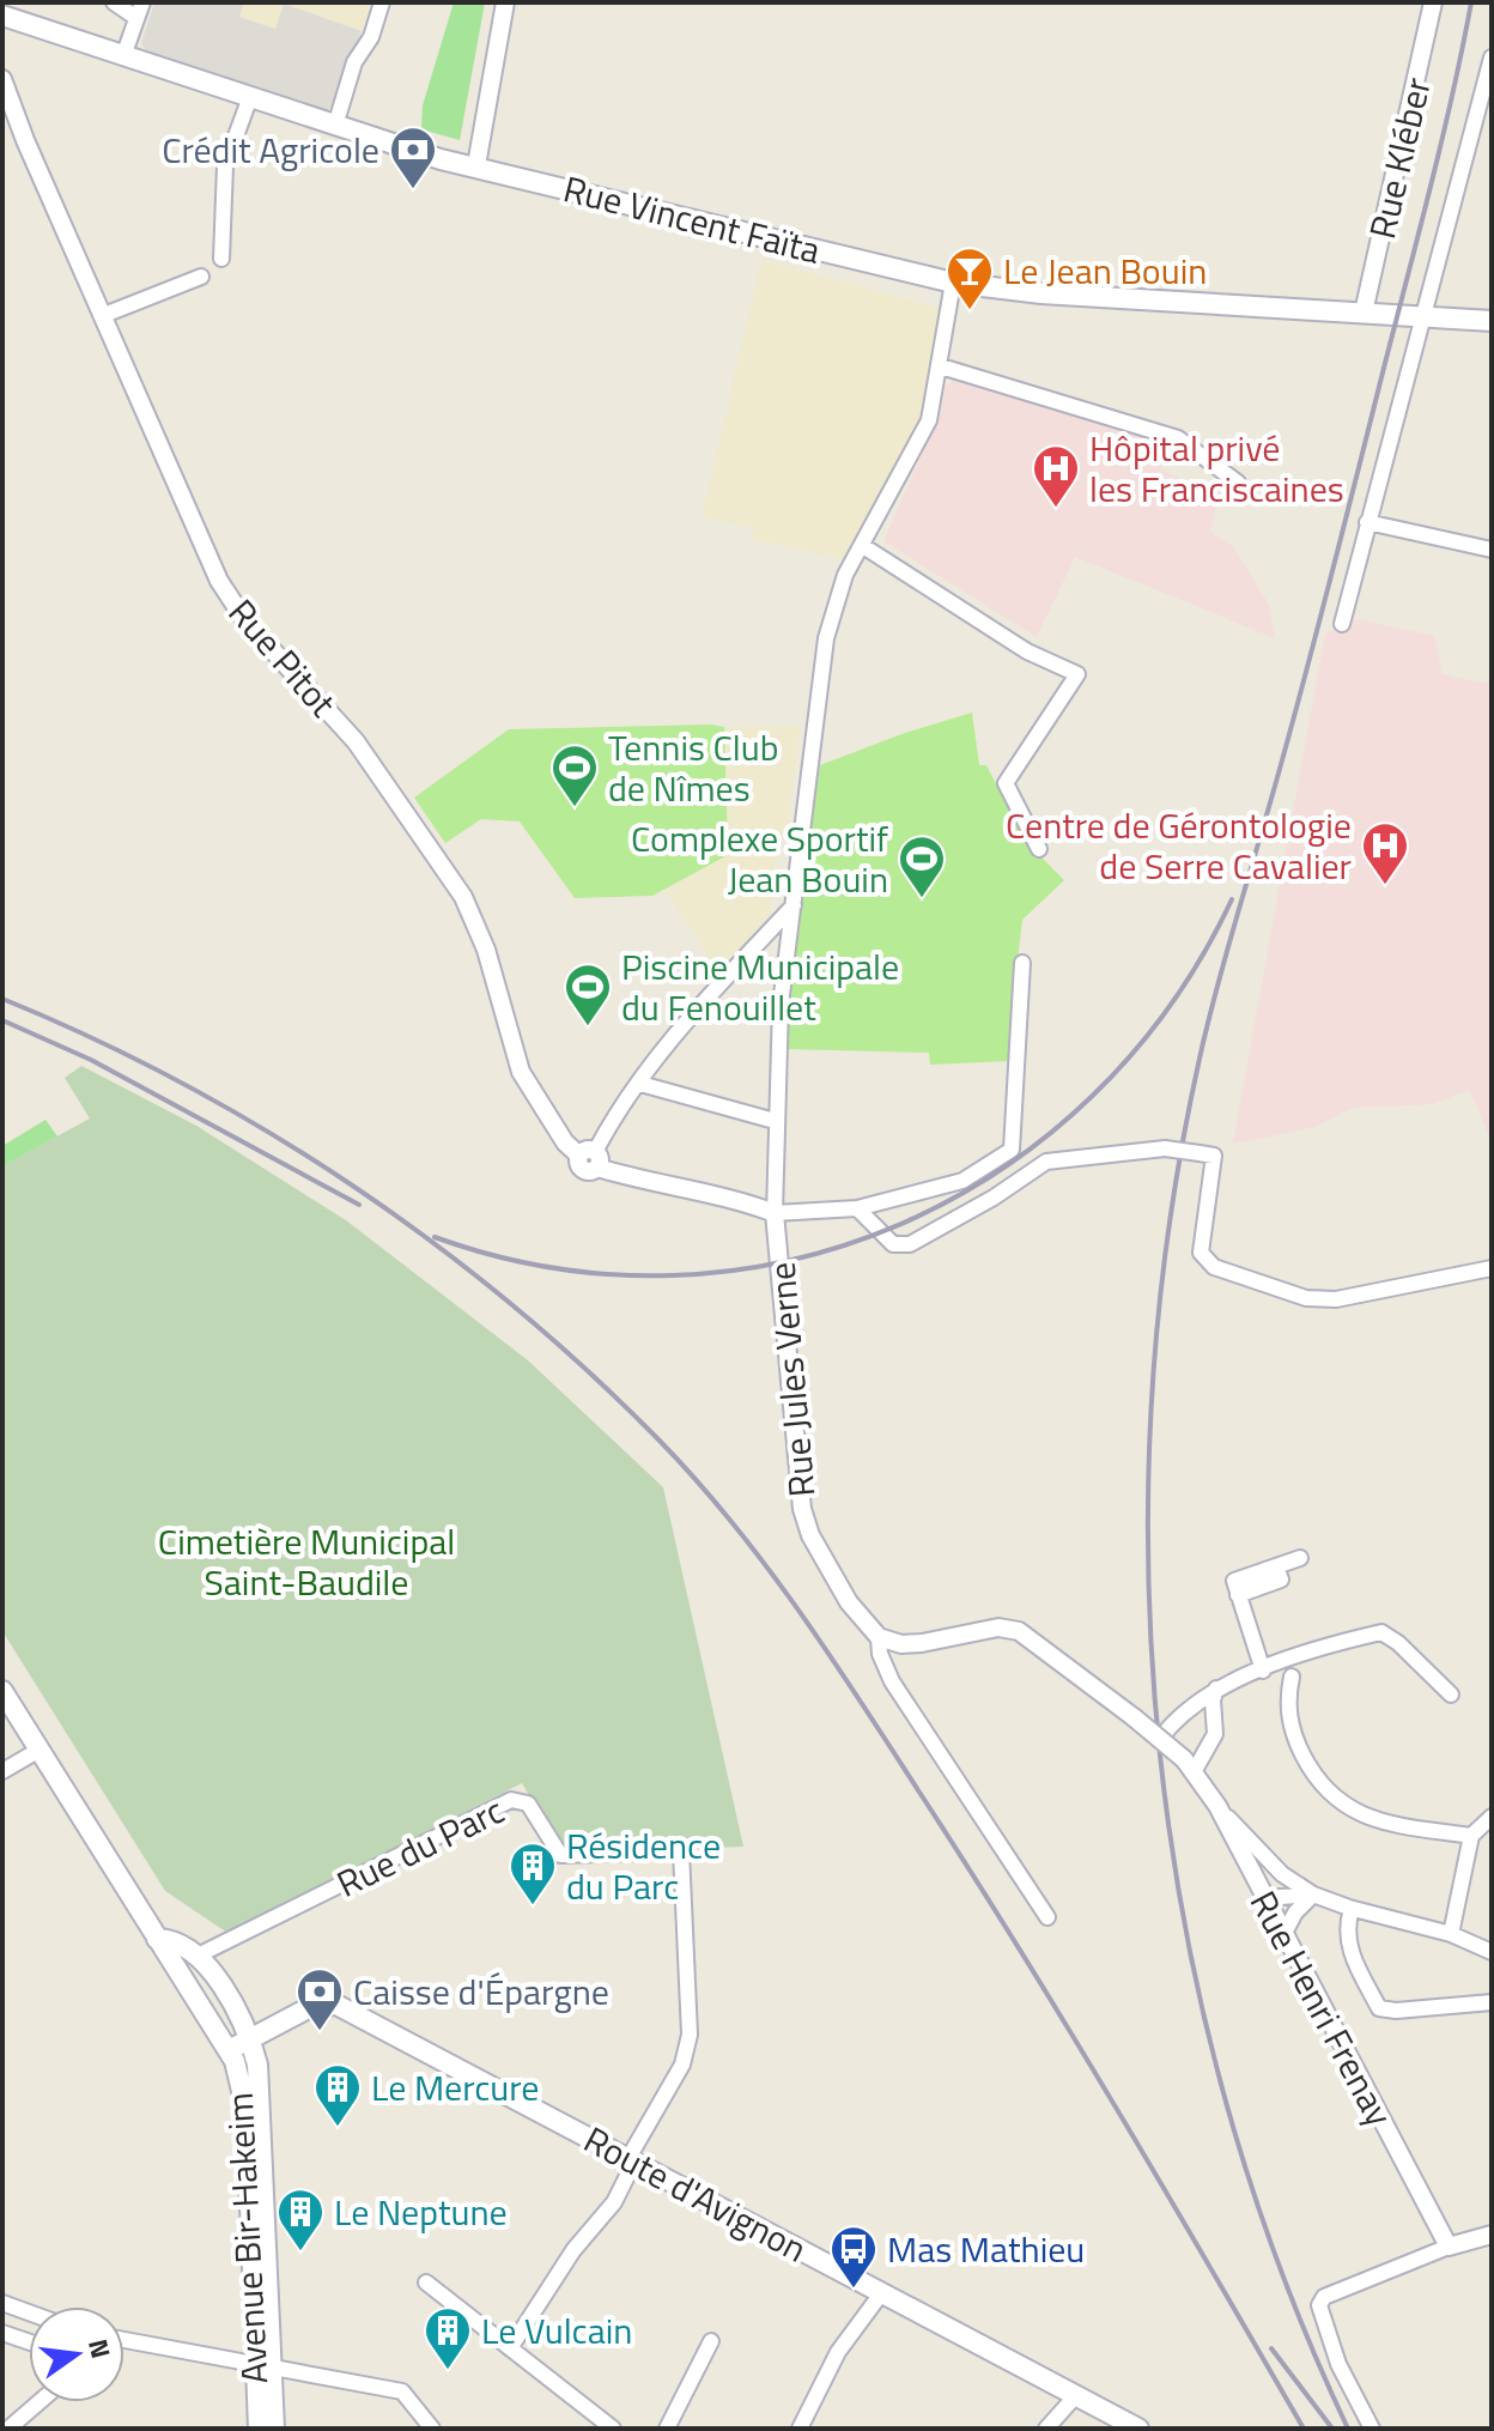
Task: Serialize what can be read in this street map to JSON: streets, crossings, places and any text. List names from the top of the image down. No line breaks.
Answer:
{"streets":{"main road":["Rue Vincent Faïta","Route d'Avignon","Avenue Bir-Hakeim"],"street":["Rue Kléber","Rue Pitot","Rue Jules Verne","Rue du Parc","Rue Henri Frenay"]},"crossings":[["Rue Kléber","Rue Vincent Faïta"],["Rue Jules Verne","Rue Henri Frenay"],["Rue du Parc","Route d'Avignon"],["Route d'Avignon","Avenue Bir-Hakeim"]],"parks":["Cimetière Municipal Saint-Baudile"],"places":{"bank":["Crédit Agricole","Caisse d'Épargne"],"bar":["Le Jean Bouin"],"hospital":["Hôpital privé les Franciscaines","Centre de Gérontologie de Serre Cavalier"],"sports":["Tennis Club de Nîmes","Complexe Sportif Jean Bouin","Piscine Municipale du Fenouillet"],"building":["Résidence du Parc","Le Mercure","Le Neptune","Le Vulcain"],"bus stop":["Mas Mathieu"]},"north":"right"}
